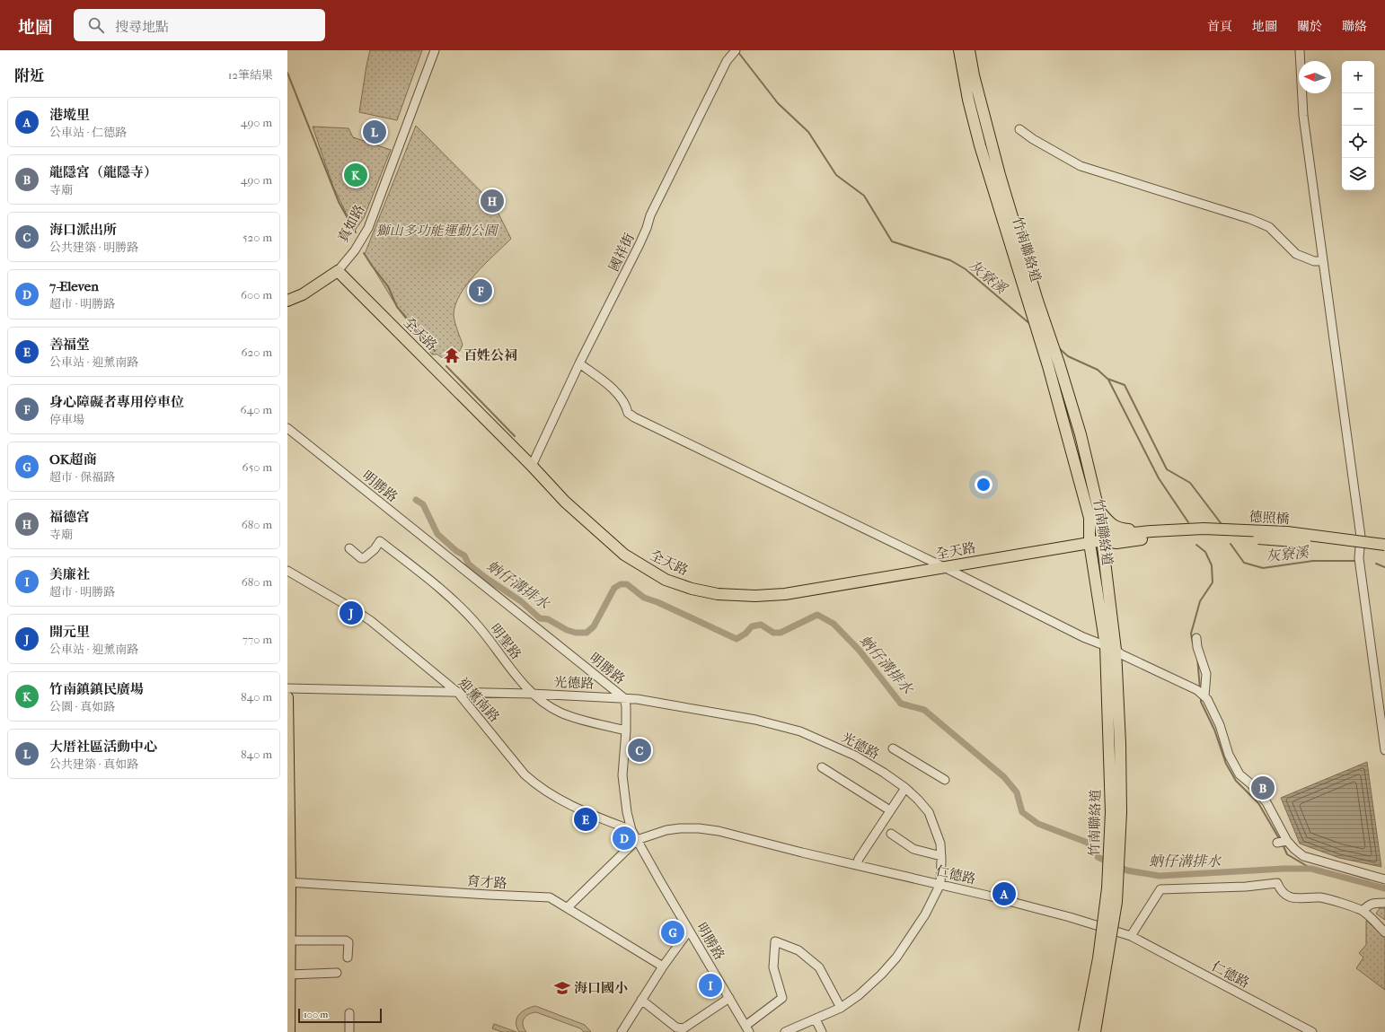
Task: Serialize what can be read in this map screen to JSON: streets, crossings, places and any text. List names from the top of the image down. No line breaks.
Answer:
{"streets":{"main road":["真如路","竹南聯絡道","全天路","德照橋"],"street":["國祥街","明勝路","明聖路","光德路","迎薰南路","仁德路","育才路"]},"crossings":[["真如路","全天路"],["竹南聯絡道","全天路"],["國祥街","全天路"],["全天路","德照橋"],["明勝路","明聖路"],["明勝路","光德路"],["明勝路","迎薰南路"],["明勝路","仁德路"],["明聖路","光德路"],["光德路","迎薰南路"],["光德路","仁德路"]],"water":["灰寮溪","蚋仔溝排水"],"parks":["獅山多功能運動公園"],"places":{"temple":["百姓公祠"],"school or university":["海口國小"]},"scale_bar":"100 m","north":"left","page":{"header":"地圖","search":"搜尋地點","nav":["首頁","地圖","關於","聯絡"],"heading":["附近","12筆結果"],"map_buttons":["+","−"],"list":[{"mark":"A","name":"港墘里","note":"公車站 · 仁德路","value":"490 m"},{"mark":"B","name":"龍隱宮（龍隱寺）","note":"寺廟","value":"490 m"},{"mark":"C","name":"海口派出所","note":"公共建築 · 明勝路","value":"520 m"},{"mark":"D","name":"7-Eleven","note":"超市 · 明勝路","value":"600 m"},{"mark":"E","name":"善福堂","note":"公車站 · 迎薰南路","value":"620 m"},{"mark":"F","name":"身心障礙者專用停車位","note":"停車場","value":"640 m"},{"mark":"G","name":"OK超商","note":"超市 · 保福路","value":"650 m"},{"mark":"H","name":"福德宮","note":"寺廟","value":"680 m"},{"mark":"I","name":"美廉社","note":"超市 · 明勝路","value":"680 m"},{"mark":"J","name":"開元里","note":"公車站 · 迎薰南路","value":"770 m"},{"mark":"K","name":"竹南鎮鎮民廣場","note":"公園 · 真如路","value":"840 m"},{"mark":"L","name":"大厝社區活動中心","note":"公共建築 · 真如路","value":"840 m"}],"pins":["L","K","H","F","J","C","B","E","D","A","G","I"],"scale":"100 m"}}
